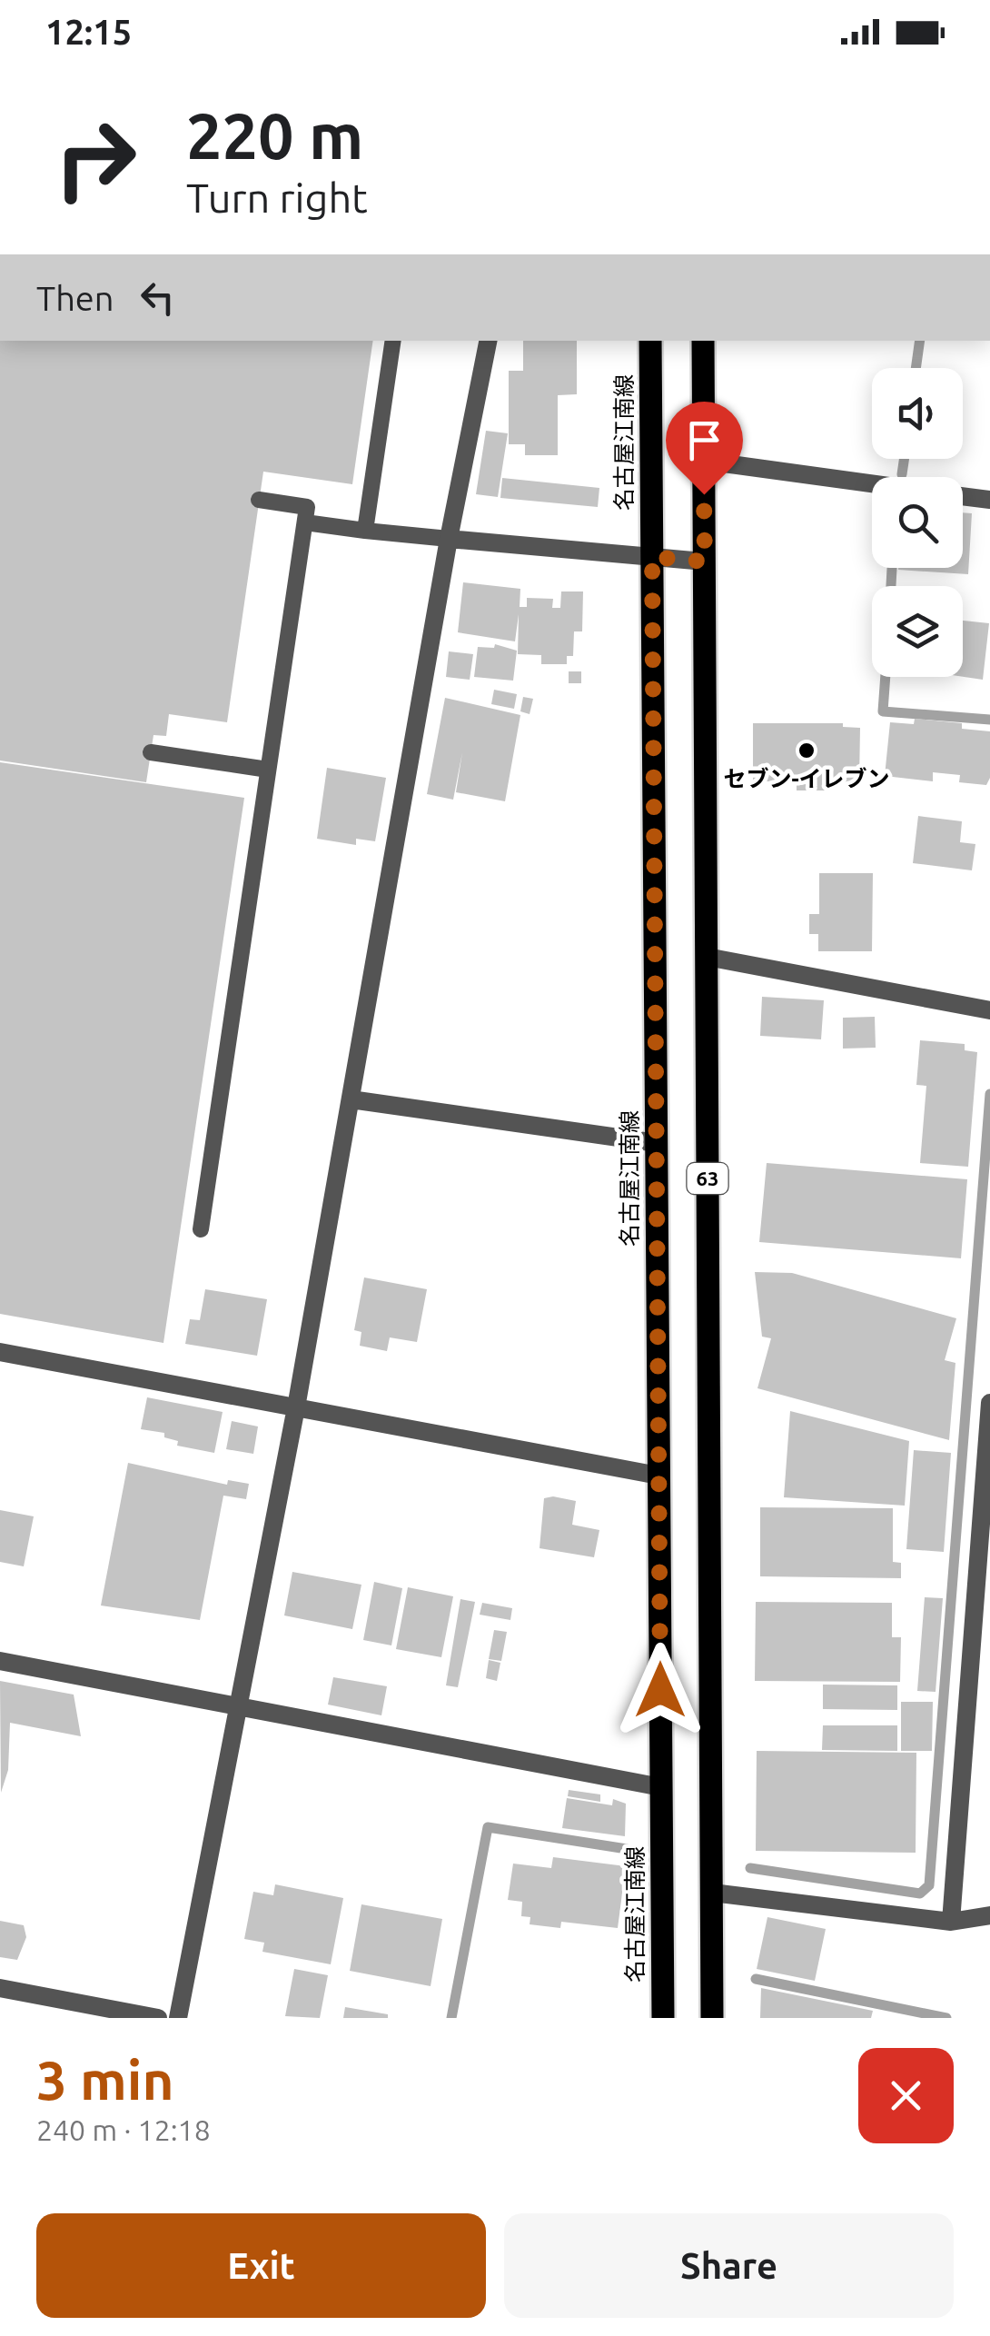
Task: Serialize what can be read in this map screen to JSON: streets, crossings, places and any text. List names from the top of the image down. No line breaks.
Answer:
{"streets":{"main road":["名古屋江南線","63"]},"places":["セブン-イレブン"],"page":{"status":"12:15","turn":["220 m","Turn right"],"then":"Then","heading":["3 min","240 m · 12:18"],"buttons":["Exit","Share"]}}
